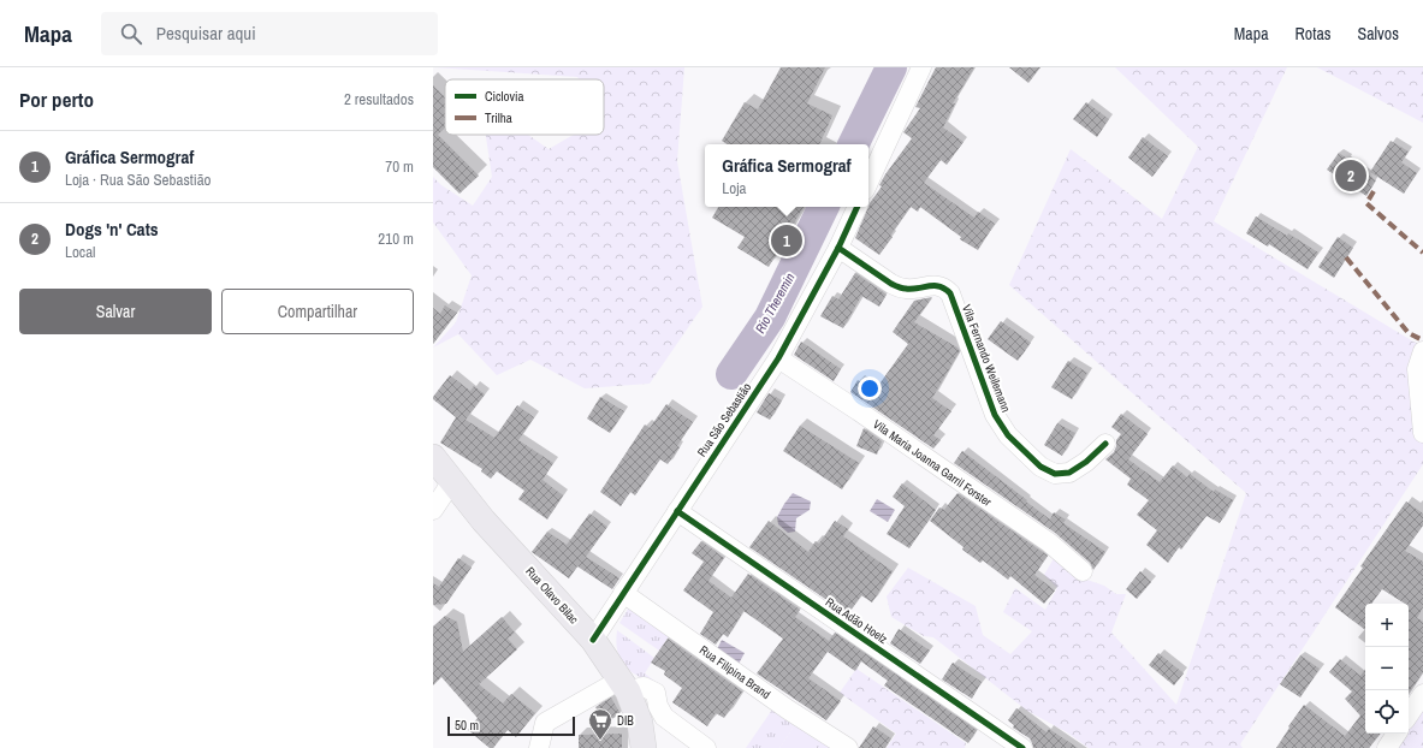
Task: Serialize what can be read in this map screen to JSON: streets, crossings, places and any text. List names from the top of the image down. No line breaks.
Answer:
{"streets":{"main road":["Rua Olavo Bilac"],"street":["Vila Fernando Weilemann","Rua São Sebastião","Vila Maria Joanna Garril Forster","Rua Adão Hoelz","Rua Filipina Brand"]},"crossings":[["Vila Fernando Weilemann","Rua São Sebastião"],["Rua São Sebastião","Vila Maria Joanna Garril Forster"],["Rua São Sebastião","Rua Olavo Bilac"],["Rua São Sebastião","Rua Adão Hoelz"],["Rua São Sebastião","Rua Filipina Brand"]],"water":["Rio Theremin"],"places":{"supermarket":["DIB"]},"legend":["Ciclovia","Trilha"],"scale_bar":"50 m","page":{"header":"Mapa","search":"Pesquisar aqui","nav":["Mapa","Rotas","Salvos"],"heading":["Por perto","2 resultados"],"list":[{"mark":"1","name":"Gráfica Sermograf","note":"Loja · Rua São Sebastião","value":"70 m"},{"mark":"2","name":"Dogs 'n' Cats","note":"Local","value":"210 m"}],"popup":["Gráfica Sermograf","Loja"],"pins":["2","1"],"buttons":["Salvar","Compartilhar"],"map_buttons":["+","−"],"scale":"50 m"}}
